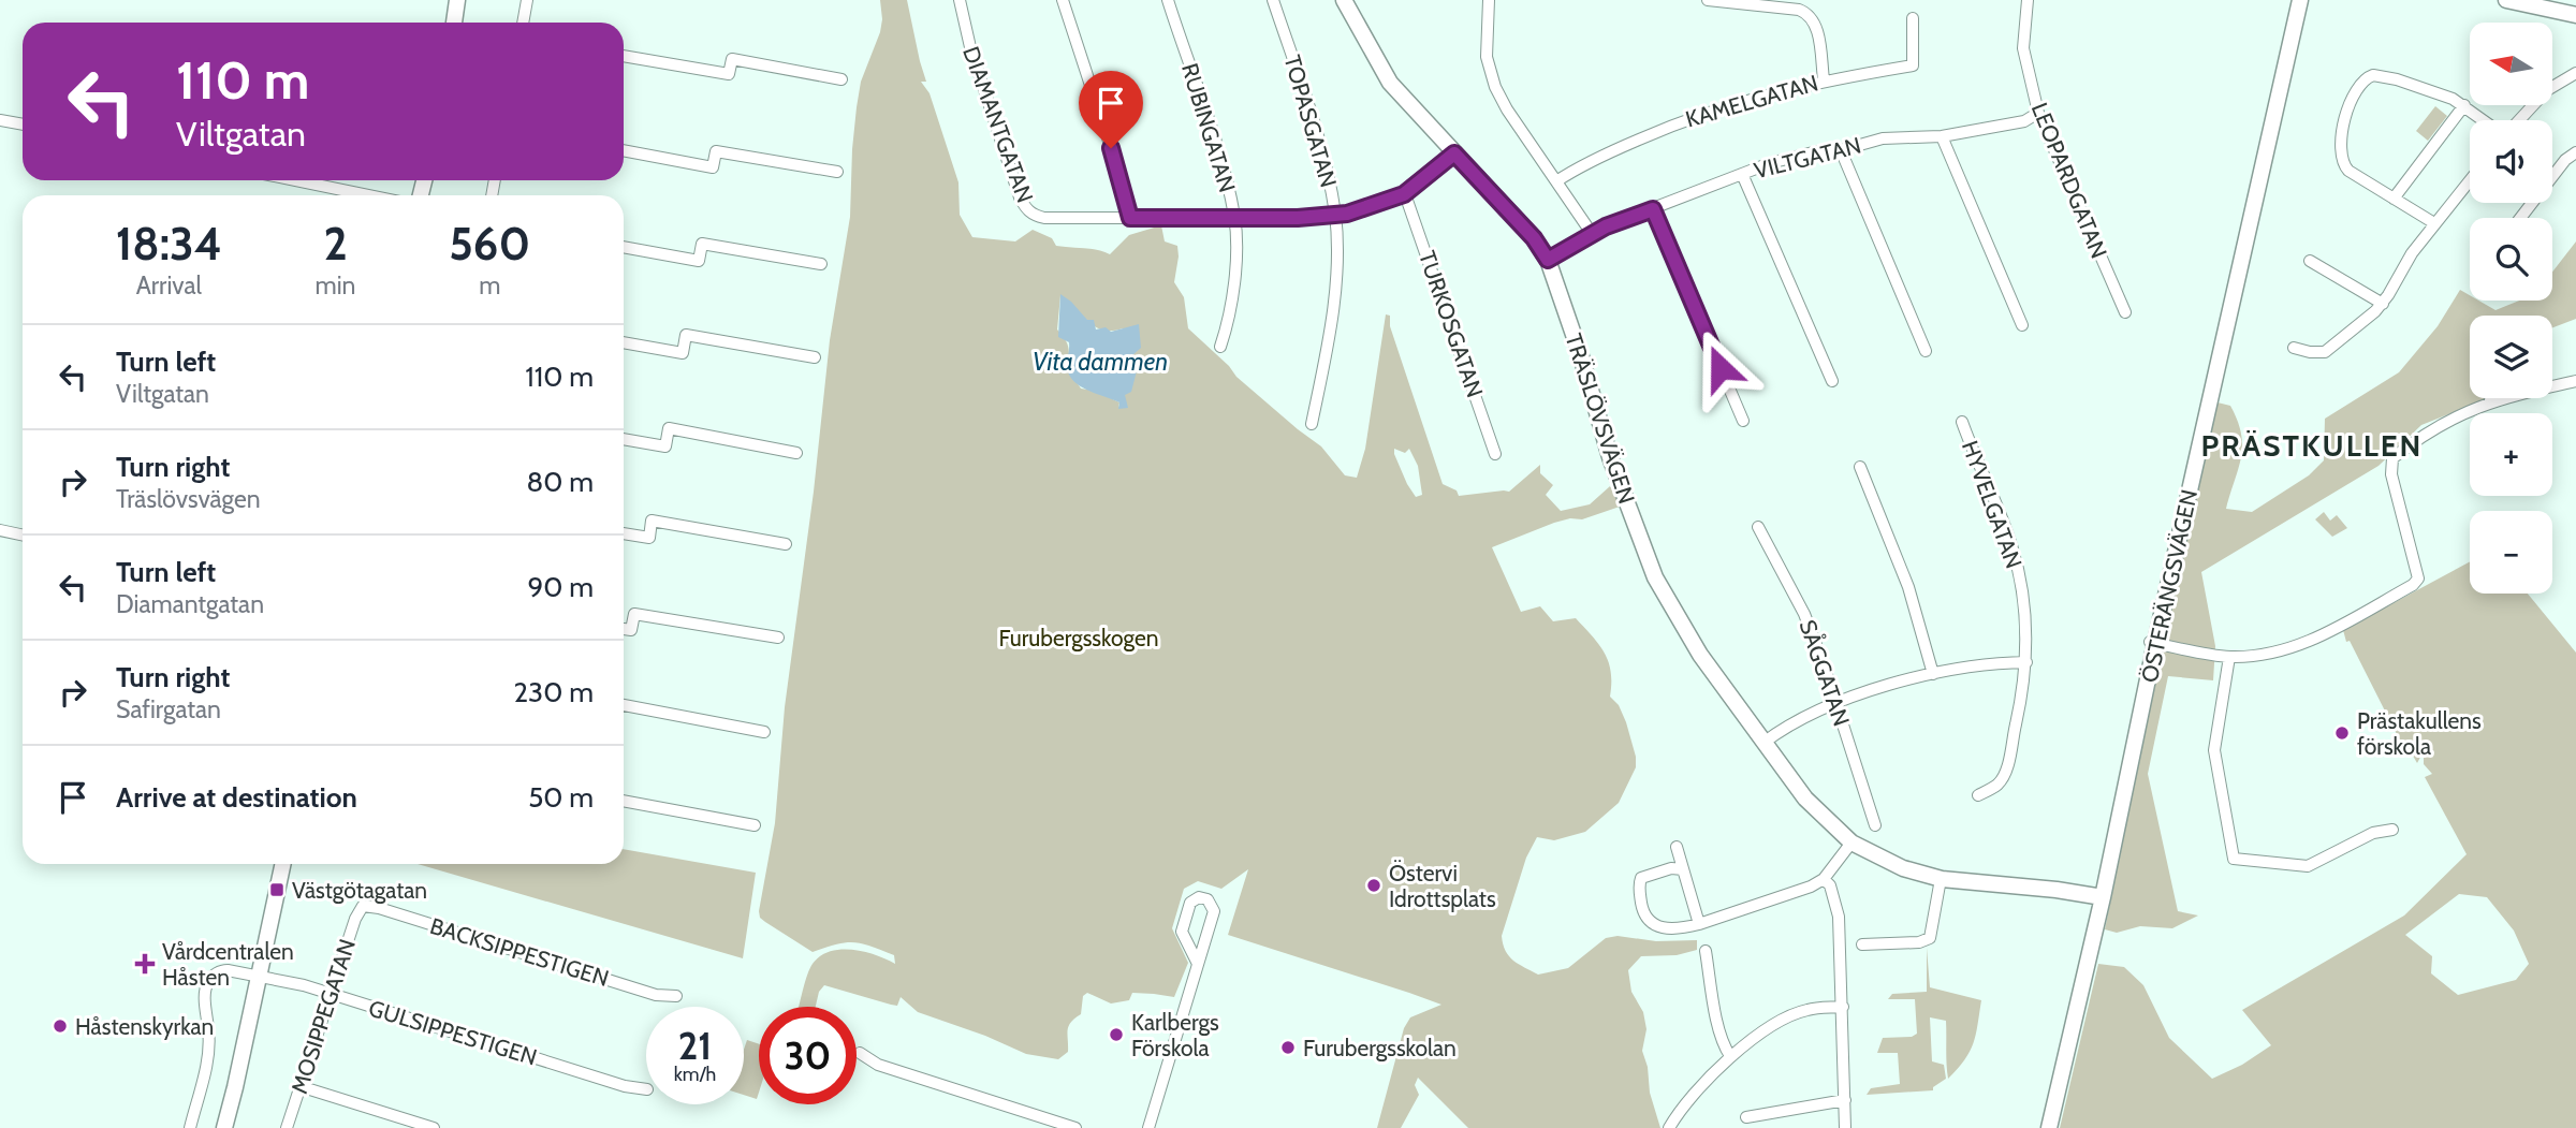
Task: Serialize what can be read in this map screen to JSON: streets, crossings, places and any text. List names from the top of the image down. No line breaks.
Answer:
{"streets":{"street":["KAMELGATAN","TOPASGATAN","DIAMANTGATAN","RUBINGATAN","VILTGATAN","LEOPARDGATAN","TURKOSGATAN","TRÄSLÖVSVÄGEN","HYVELGATAN","ÖSTERÄNGSVÄGEN","SÅGGATAN","BACKSIPPESTIGEN","MOSIPPEGATAN","GULSIPPESTIGEN"]},"crossings":[["TOPASGATAN","DIAMANTGATAN"],["DIAMANTGATAN","RUBINGATAN"],["DIAMANTGATAN","TURKOSGATAN"],["DIAMANTGATAN","TRÄSLÖVSVÄGEN"],["VILTGATAN","LEOPARDGATAN"],["VILTGATAN","TRÄSLÖVSVÄGEN"],["TRÄSLÖVSVÄGEN","ÖSTERÄNGSVÄGEN"],["BACKSIPPESTIGEN","MOSIPPEGATAN"],["MOSIPPEGATAN","GULSIPPESTIGEN"]],"districts":["PRÄSTKULLEN"],"water":["Vita dammen"],"parks":["Furubergsskogen"],"places":{"other":["Prästakullens förskola","Östervi Idrottsplats","Håstenskyrkan","Karlbergs Förskola","Furubergsskolan"],"transit":["Västgötagatan"],"health":["Vårdcentralen Håsten"]},"north":"left","page":{"map_buttons":["+","−"],"turn":["110 m","Viltgatan"],"eta":["18:34","Arrival","2","min","560","m"],"list":[{"name":"Turn left","note":"Viltgatan","value":"110 m"},{"name":"Turn right","note":"Träslövsvägen","value":"80 m"},{"name":"Turn left","note":"Diamantgatan","value":"90 m"},{"name":"Turn right","note":"Safirgatan","value":"230 m"},{"name":"Arrive at destination","value":"50 m"}],"speed":"21 km/h","limit":"30"}}
